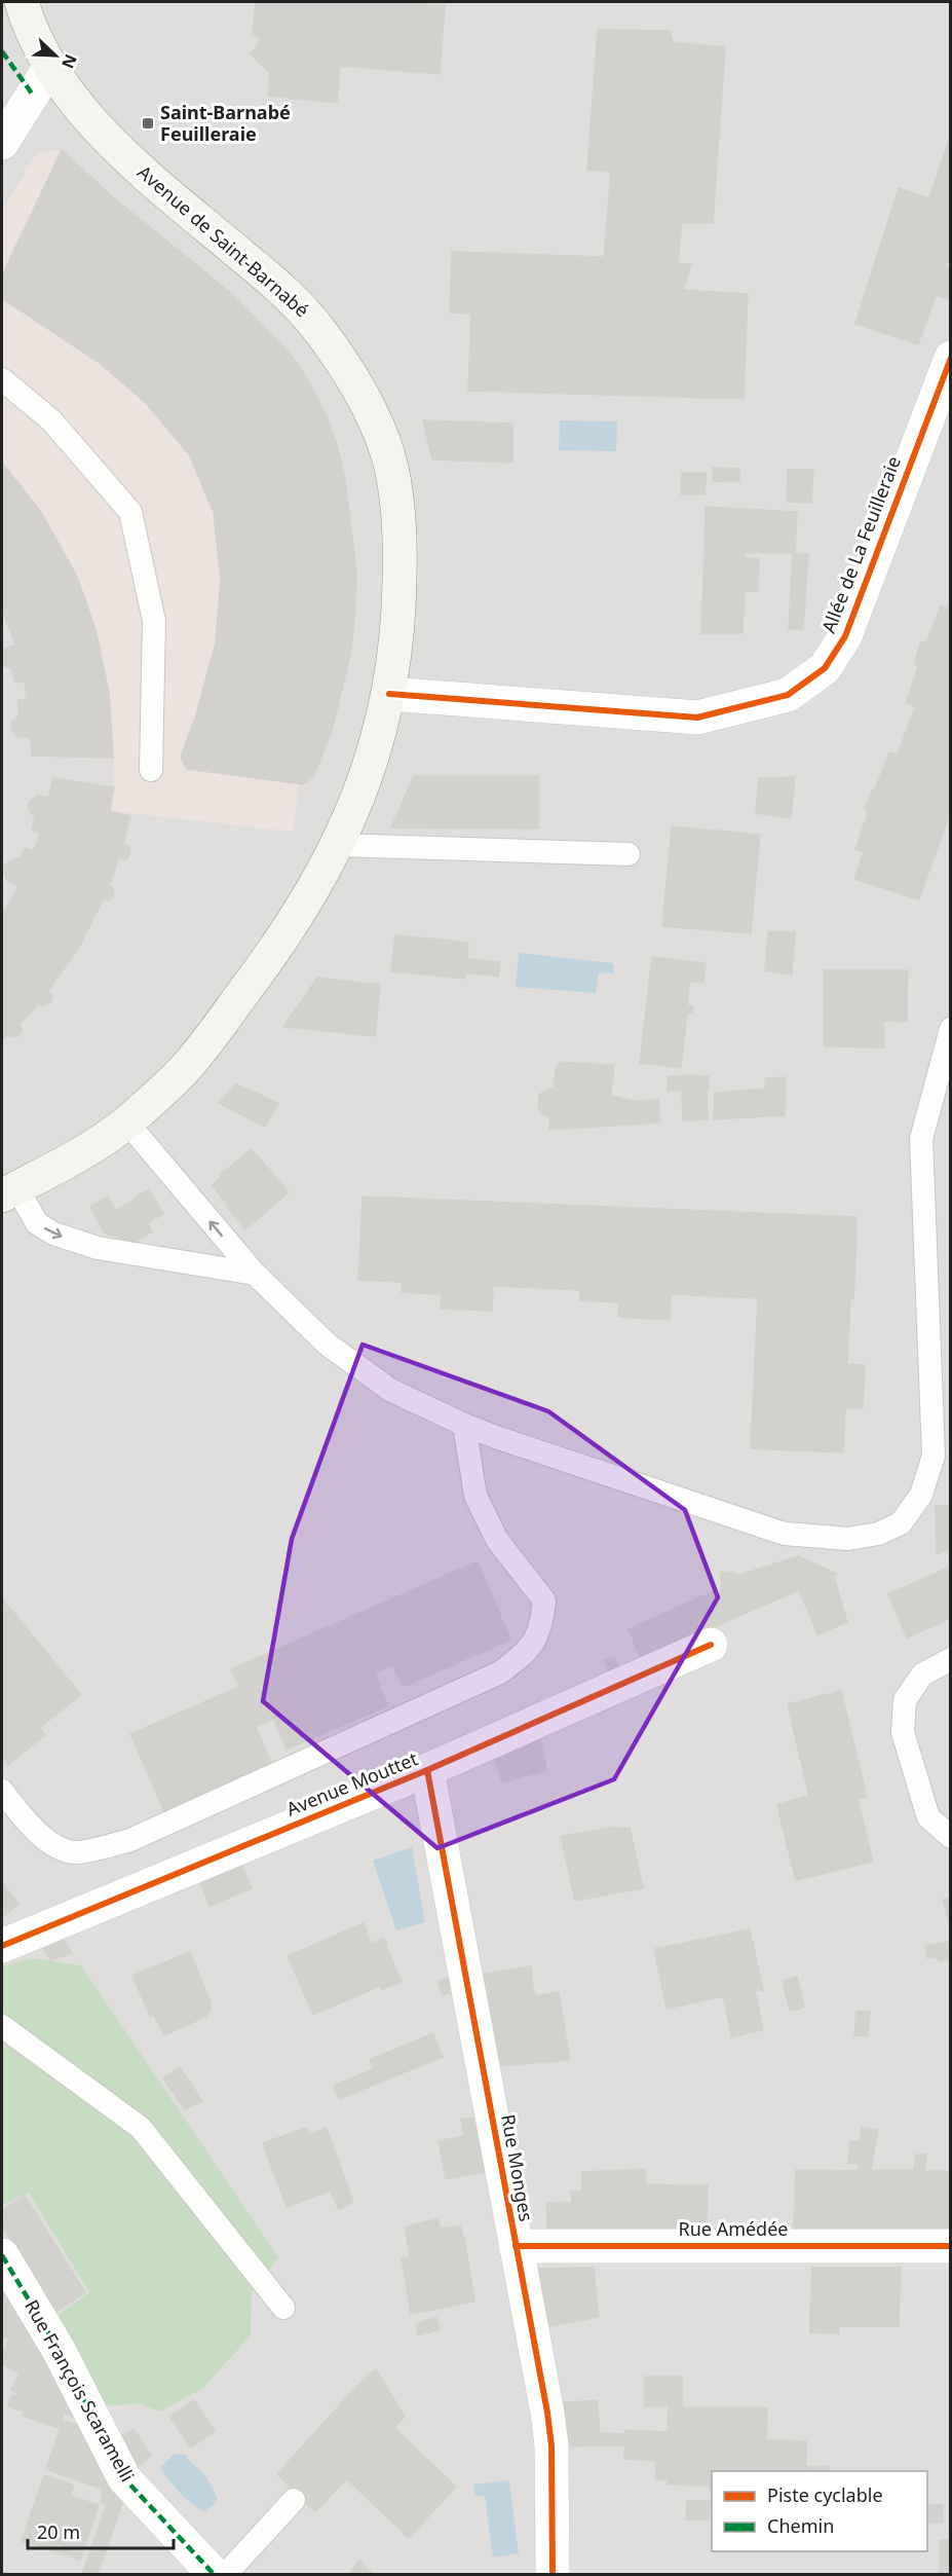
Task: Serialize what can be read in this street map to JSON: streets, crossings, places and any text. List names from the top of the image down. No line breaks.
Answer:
{"streets":{"main road":["Avenue de Saint-Barnabé"],"street":["Allée de La Feuilleraie","Avenue Mouttet","Rue Monges","Rue Amédée","Rue François Scaramelli"]},"crossings":[["Avenue de Saint-Barnabé","Allée de La Feuilleraie"],["Avenue Mouttet","Rue Monges"],["Rue Monges","Rue Amédée"]],"places":{"transit":["Saint-Barnabé Feuilleraie"]},"legend":["Piste cyclable","Chemin"],"scale_bar":"20 m","north":"bottom right"}
